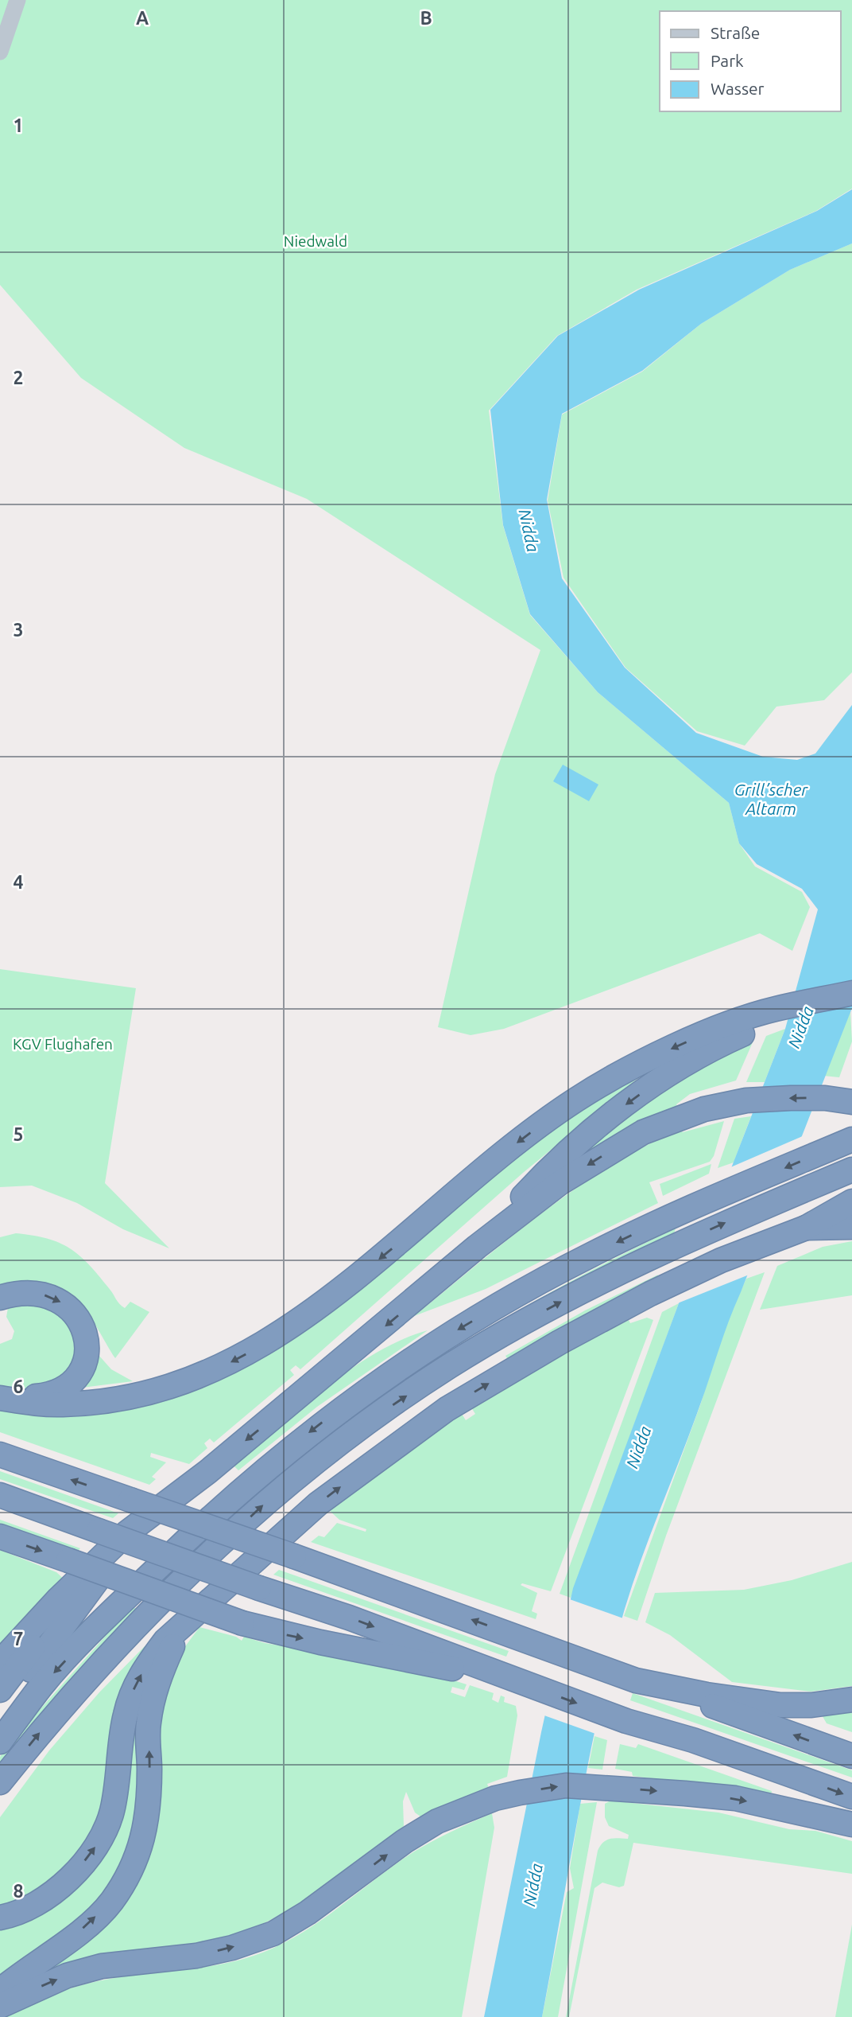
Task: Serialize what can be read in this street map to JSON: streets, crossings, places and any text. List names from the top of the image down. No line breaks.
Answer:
{"water":["Nidda","Grill’scher Altarm"],"parks":["Niedwald","KGV Flughafen"],"legend":["Straße","Park","Wasser"],"grid":{"columns":["A","B"],"rows":["1","2","3","4","5","6","7","8"]}}
